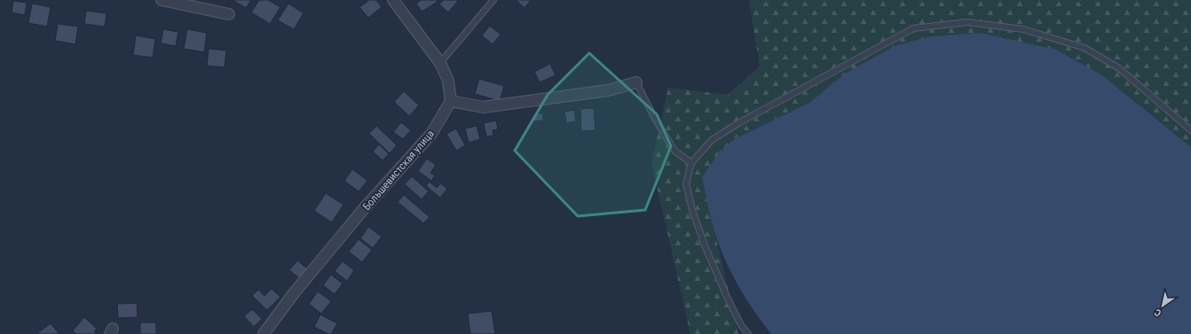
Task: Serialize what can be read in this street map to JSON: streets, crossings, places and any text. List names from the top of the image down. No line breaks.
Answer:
{"streets":{"street":["Большевистская улица"]},"north":"bottom left"}
